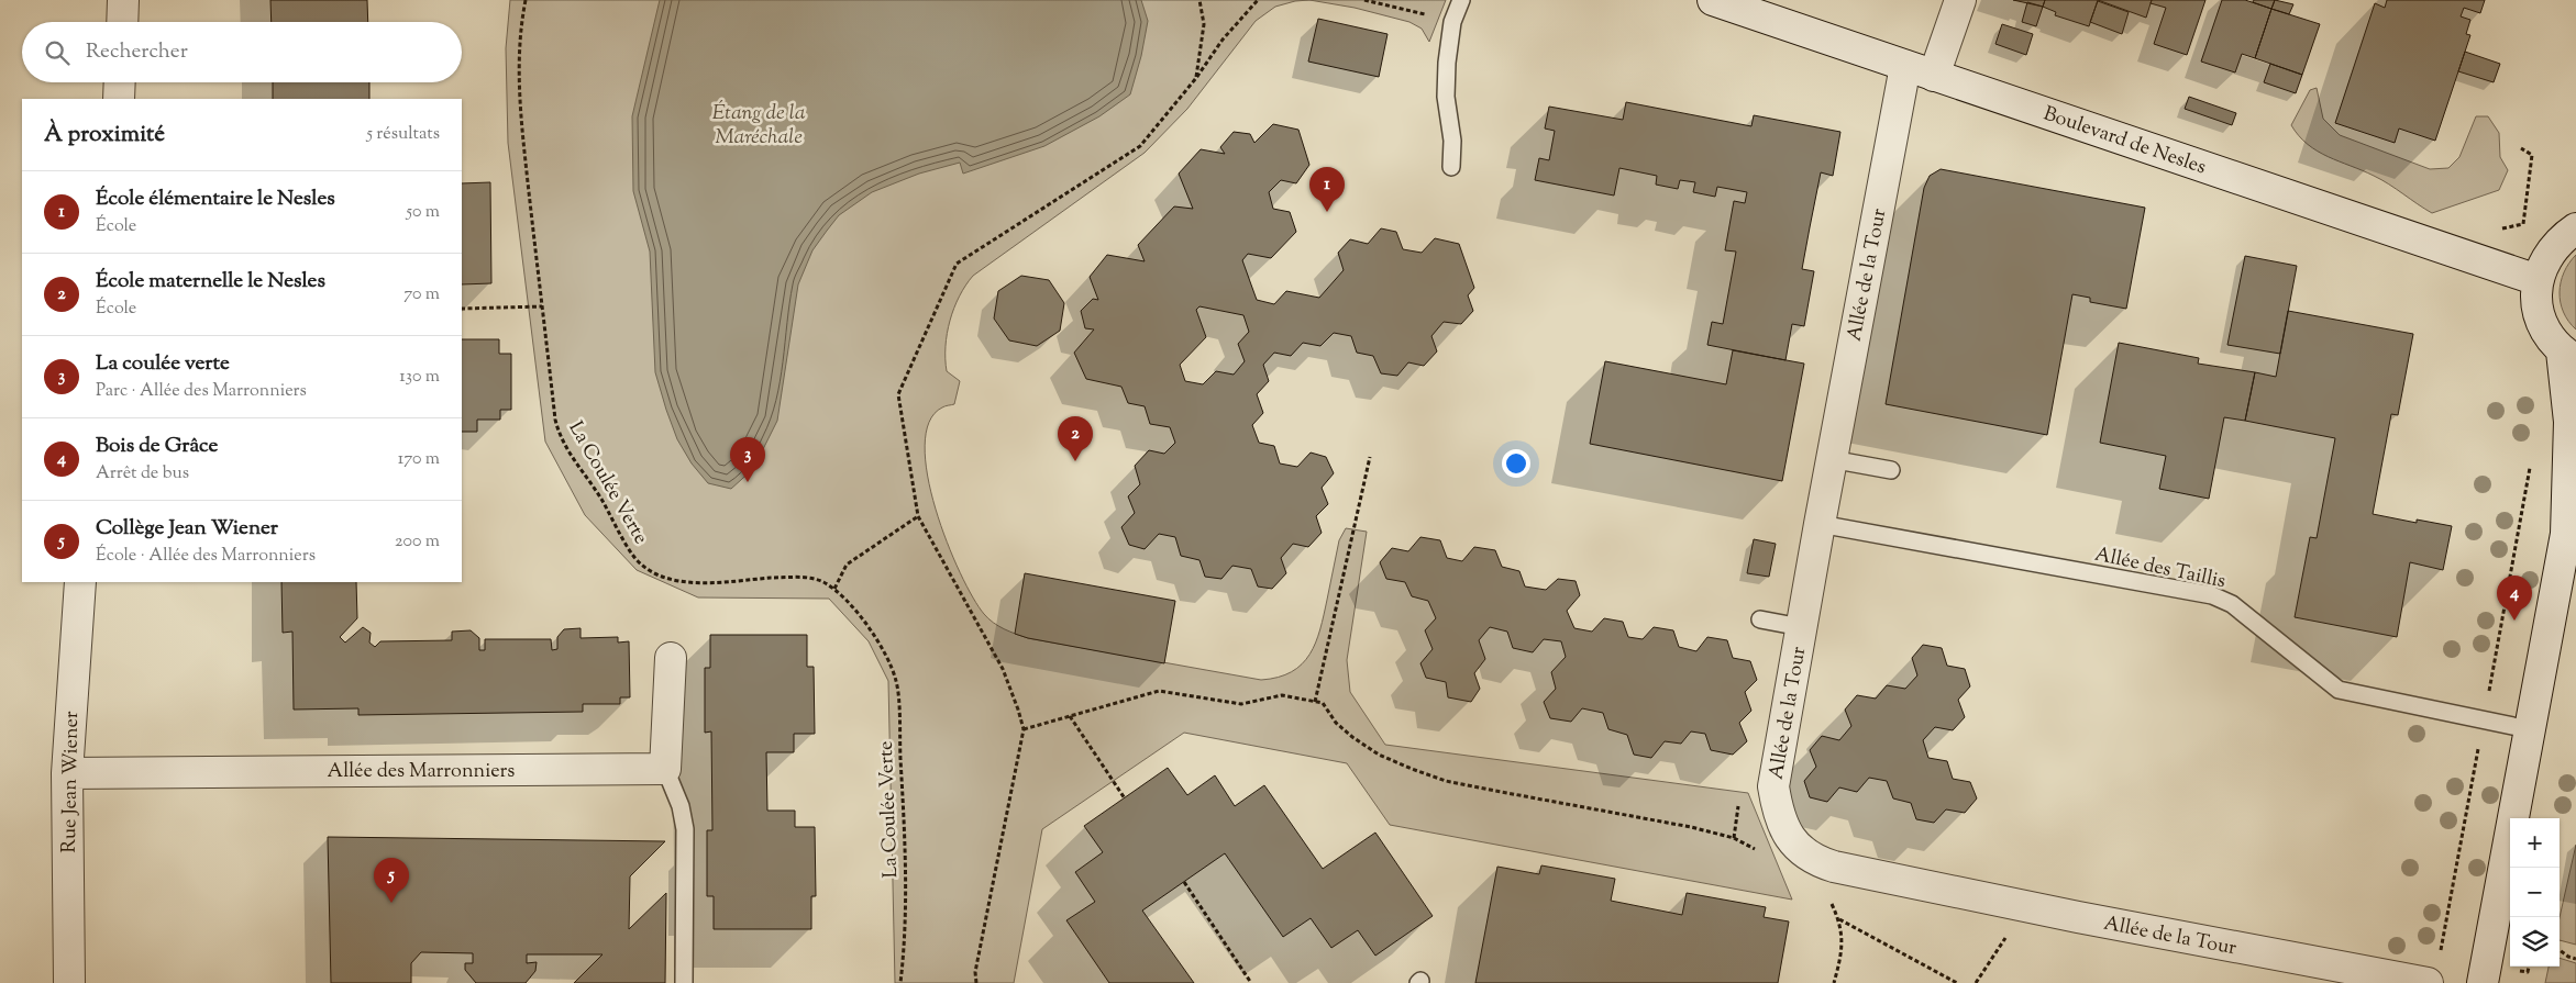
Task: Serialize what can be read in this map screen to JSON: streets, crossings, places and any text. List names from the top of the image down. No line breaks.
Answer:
{"streets":{"street":["Boulevard de Nesles","Allée de la Tour","Allée des Marronniers","Rue Jean Wiener"],"lane":["Allée des Taillis"],"path":["La Coulée Verte"]},"crossings":[["Boulevard de Nesles","Allée de la Tour"],["Allée de la Tour","Allée des Taillis"],["Allée des Marronniers","Rue Jean Wiener"]],"water":["Étang de la Maréchale"],"page":{"search":"Rechercher","heading":["À proximité","5 résultats"],"pins":["1","2","3","4","5"],"list":[{"mark":"1","name":"École élémentaire le Nesles","note":"École","value":"50 m"},{"mark":"2","name":"École maternelle le Nesles","note":"École","value":"70 m"},{"mark":"3","name":"La coulée verte","note":"Parc · Allée des Marronniers","value":"130 m"},{"mark":"4","name":"Bois de Grâce","note":"Arrêt de bus","value":"170 m"},{"mark":"5","name":"Collège Jean Wiener","note":"École · Allée des Marronniers","value":"200 m"}],"map_buttons":["+","−"]}}
